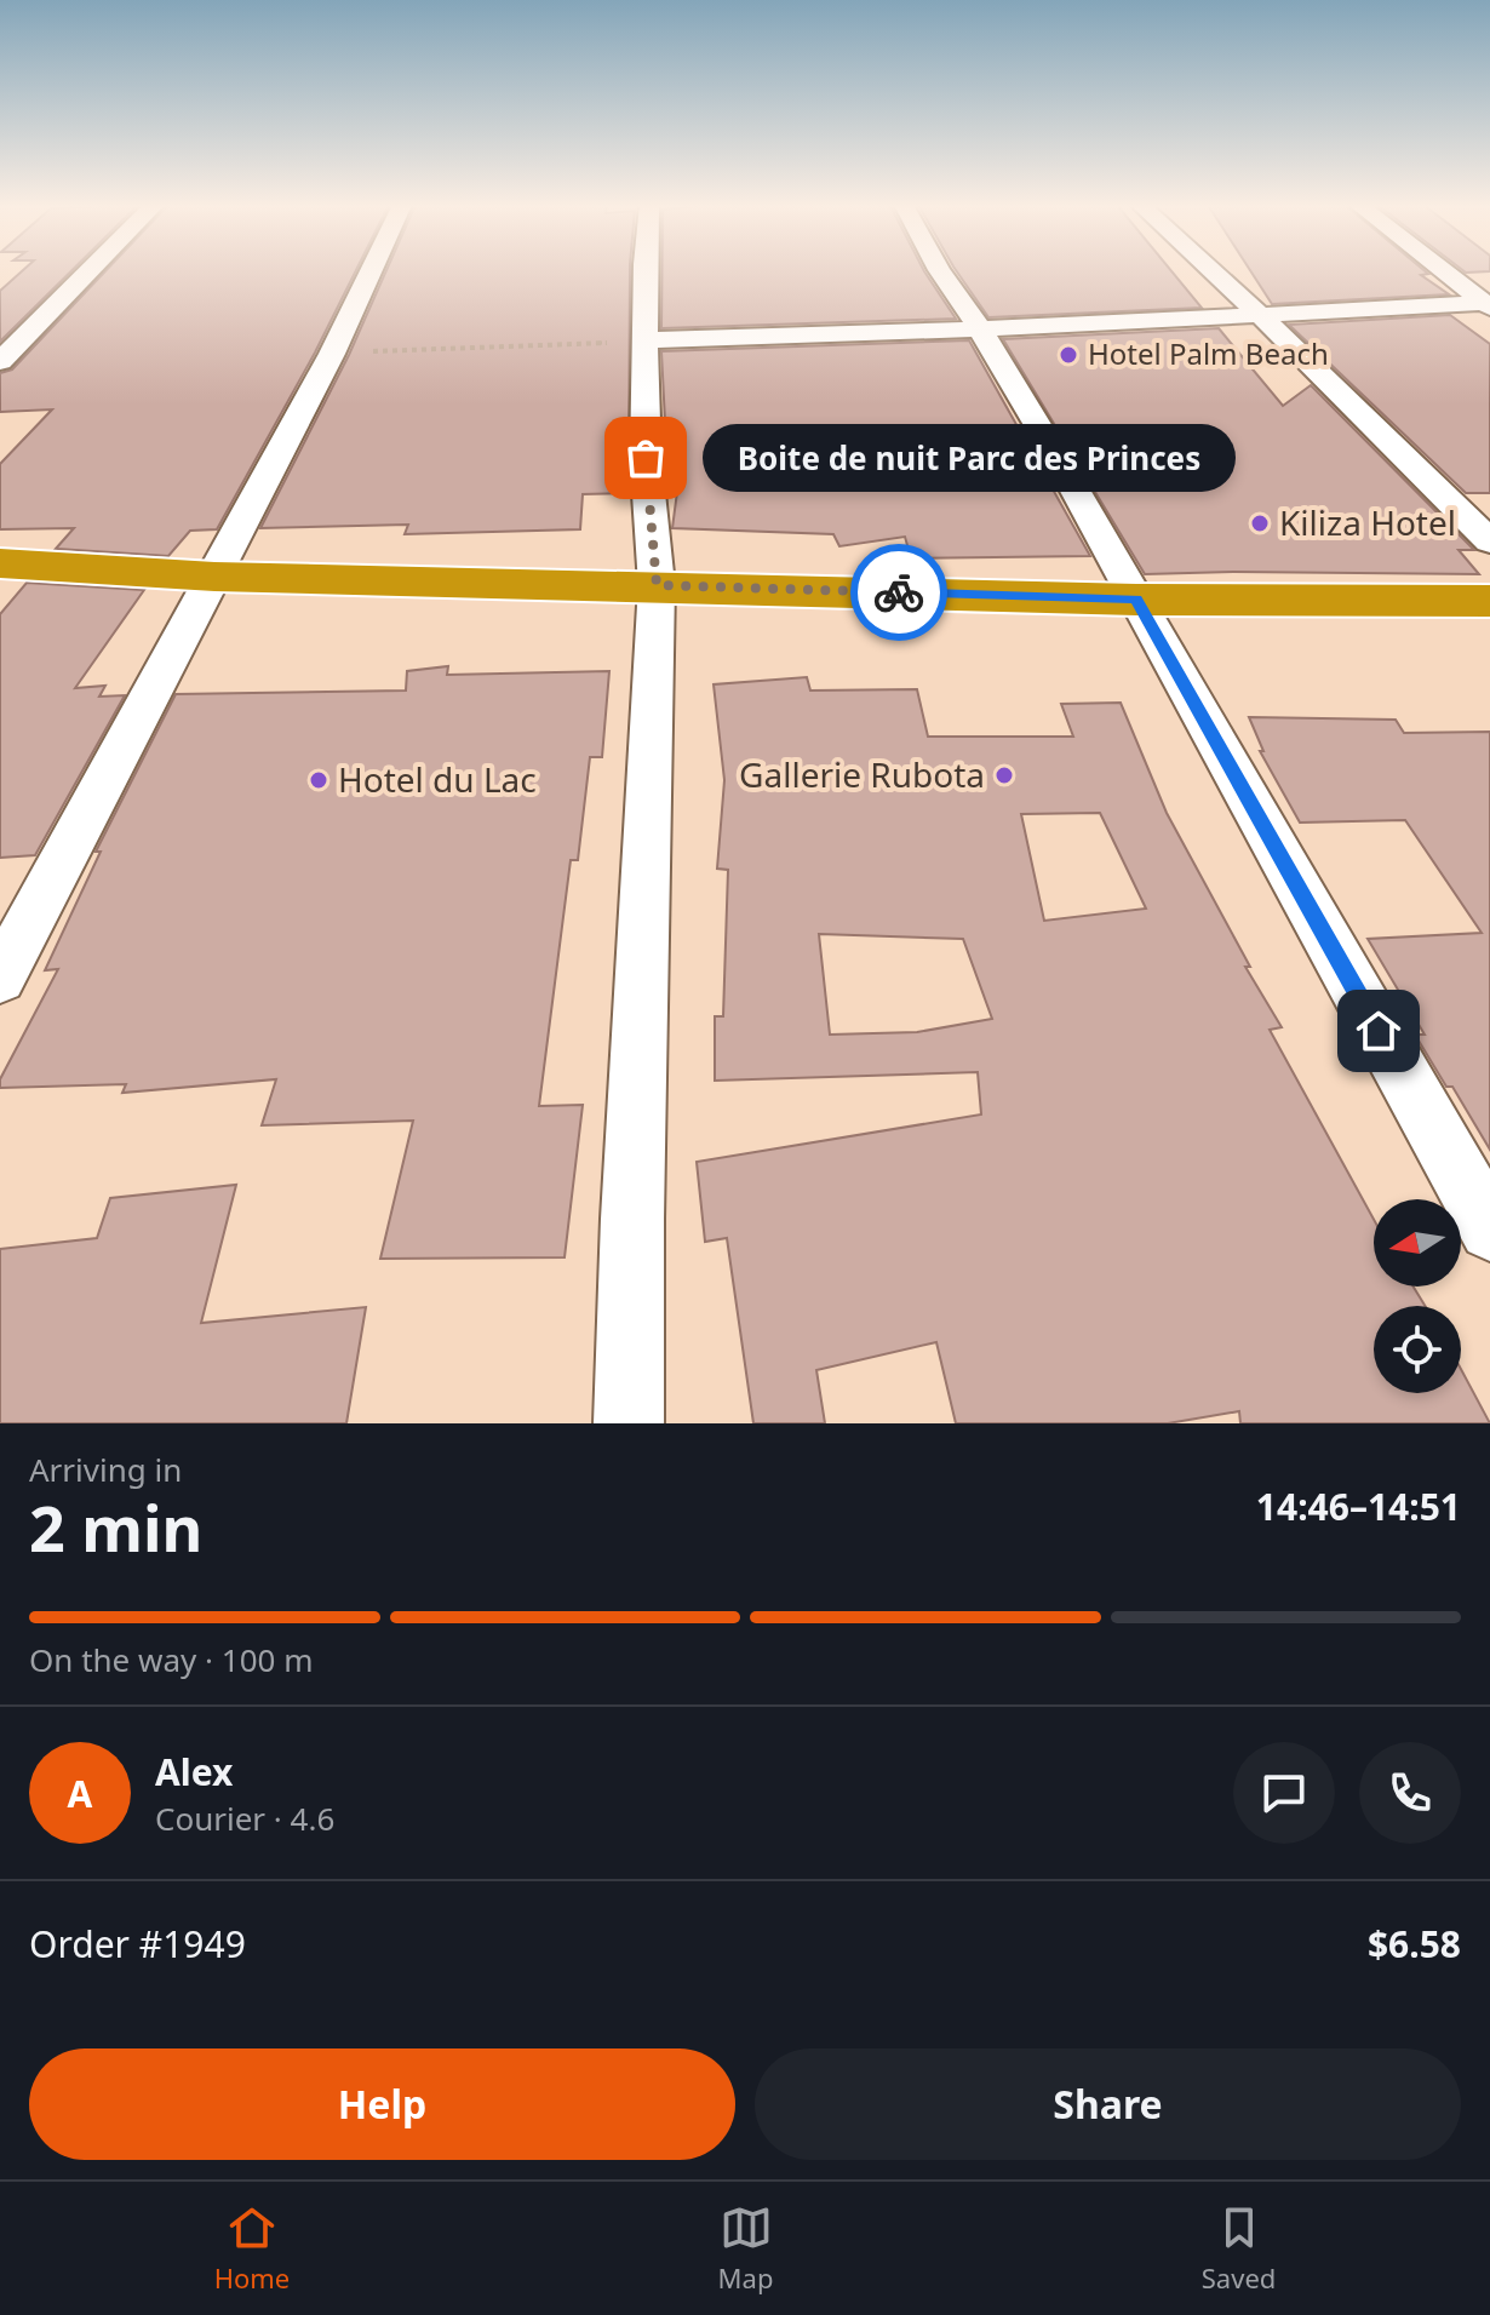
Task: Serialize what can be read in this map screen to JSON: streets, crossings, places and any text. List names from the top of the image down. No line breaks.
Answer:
{"places":["Hotel Palm Beach","Boite de nuit Parc des Princes","Kiliza Hotel","Gallerie Rubota","Hotel du Lac"],"north":"left","page":{"bubble":"Boite de nuit Parc des Princes","heading":["2 min","Arriving in","14:46–14:51"],"panel":["Alex","Courier · 4.6","Order #1949","$6.58"],"bar":"On the way · 100 m","round":"A","buttons":["Help","Share"],"tabs":["Home","Map","Saved"]}}
